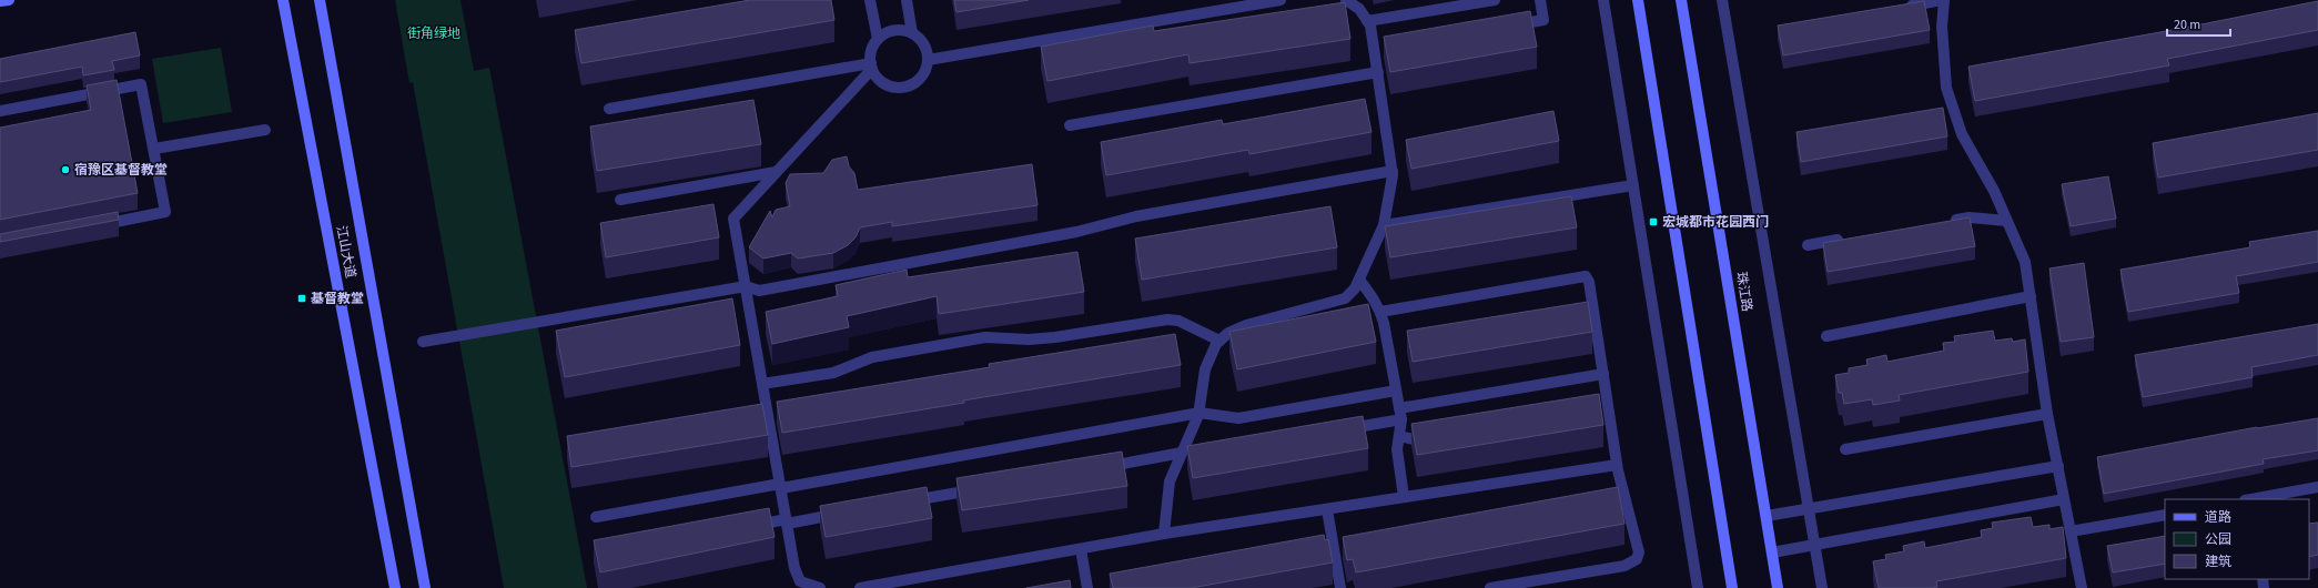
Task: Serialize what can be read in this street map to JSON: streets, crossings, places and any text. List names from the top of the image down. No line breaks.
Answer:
{"streets":{"main road":["江山大道","珠江路"]},"parks":["街角绿地"],"places":{"other":["宿豫区基督教堂"],"transit":["宏城都市花园西门","基督教堂"]},"legend":["道路","公园","建筑"],"scale_bar":"20 m"}
